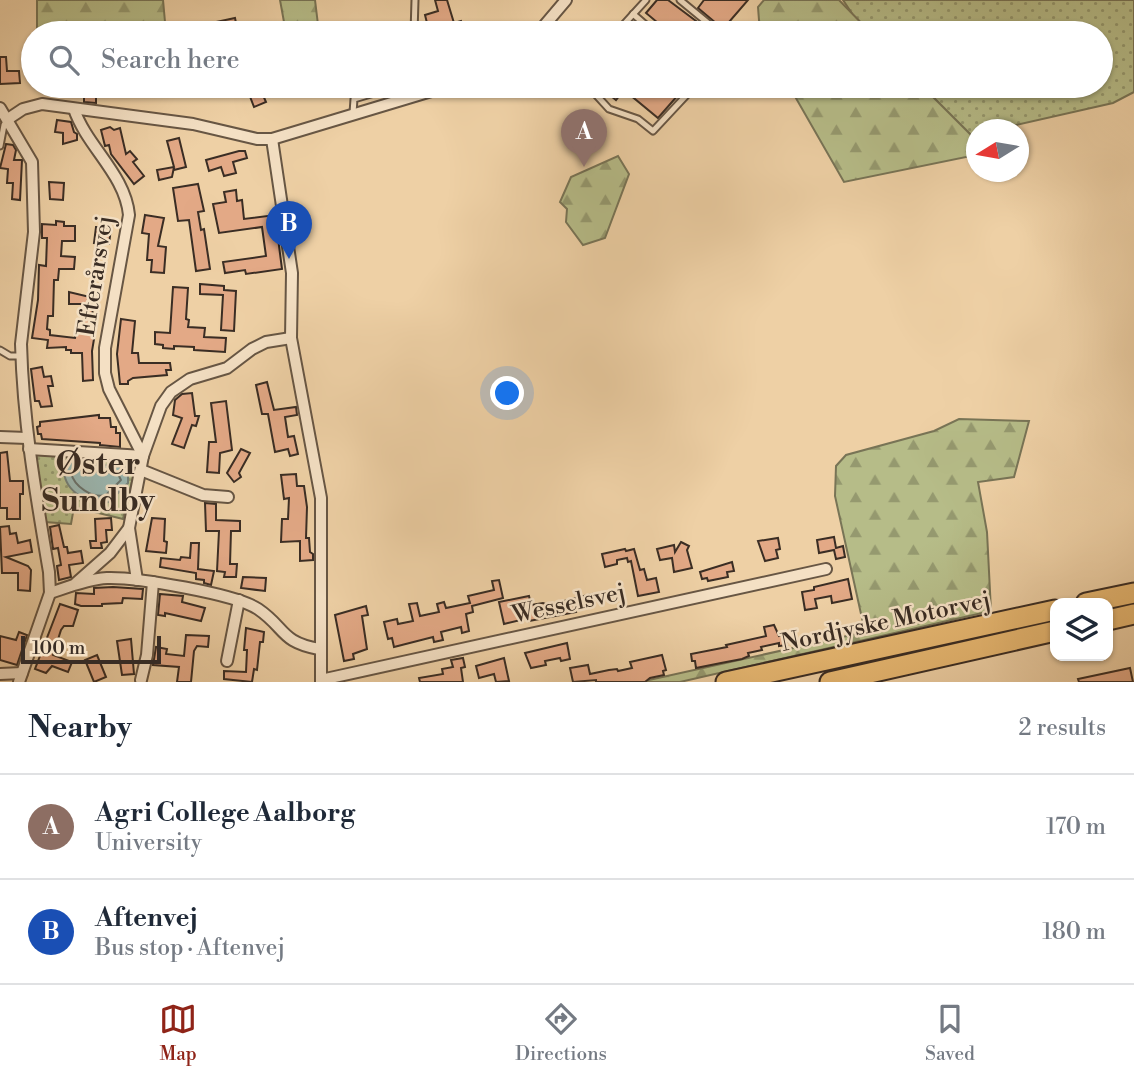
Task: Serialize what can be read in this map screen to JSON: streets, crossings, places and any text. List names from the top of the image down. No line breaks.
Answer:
{"streets":{"highway":["Nordjyske Motorvej"],"street":["Efterårsvej","Wesselsvej"]},"districts":["Øster Sundby"],"scale_bar":"100 m","north":"left","page":{"search":"Search here","pins":["A","B"],"scale":"100 m","heading":["Nearby","2 results"],"list":[{"mark":"A","name":"Agri College Aalborg","note":"University","value":"170 m"},{"mark":"B","name":"Aftenvej","note":"Bus stop · Aftenvej","value":"180 m"}],"nav":["Map","Directions","Saved"]}}
